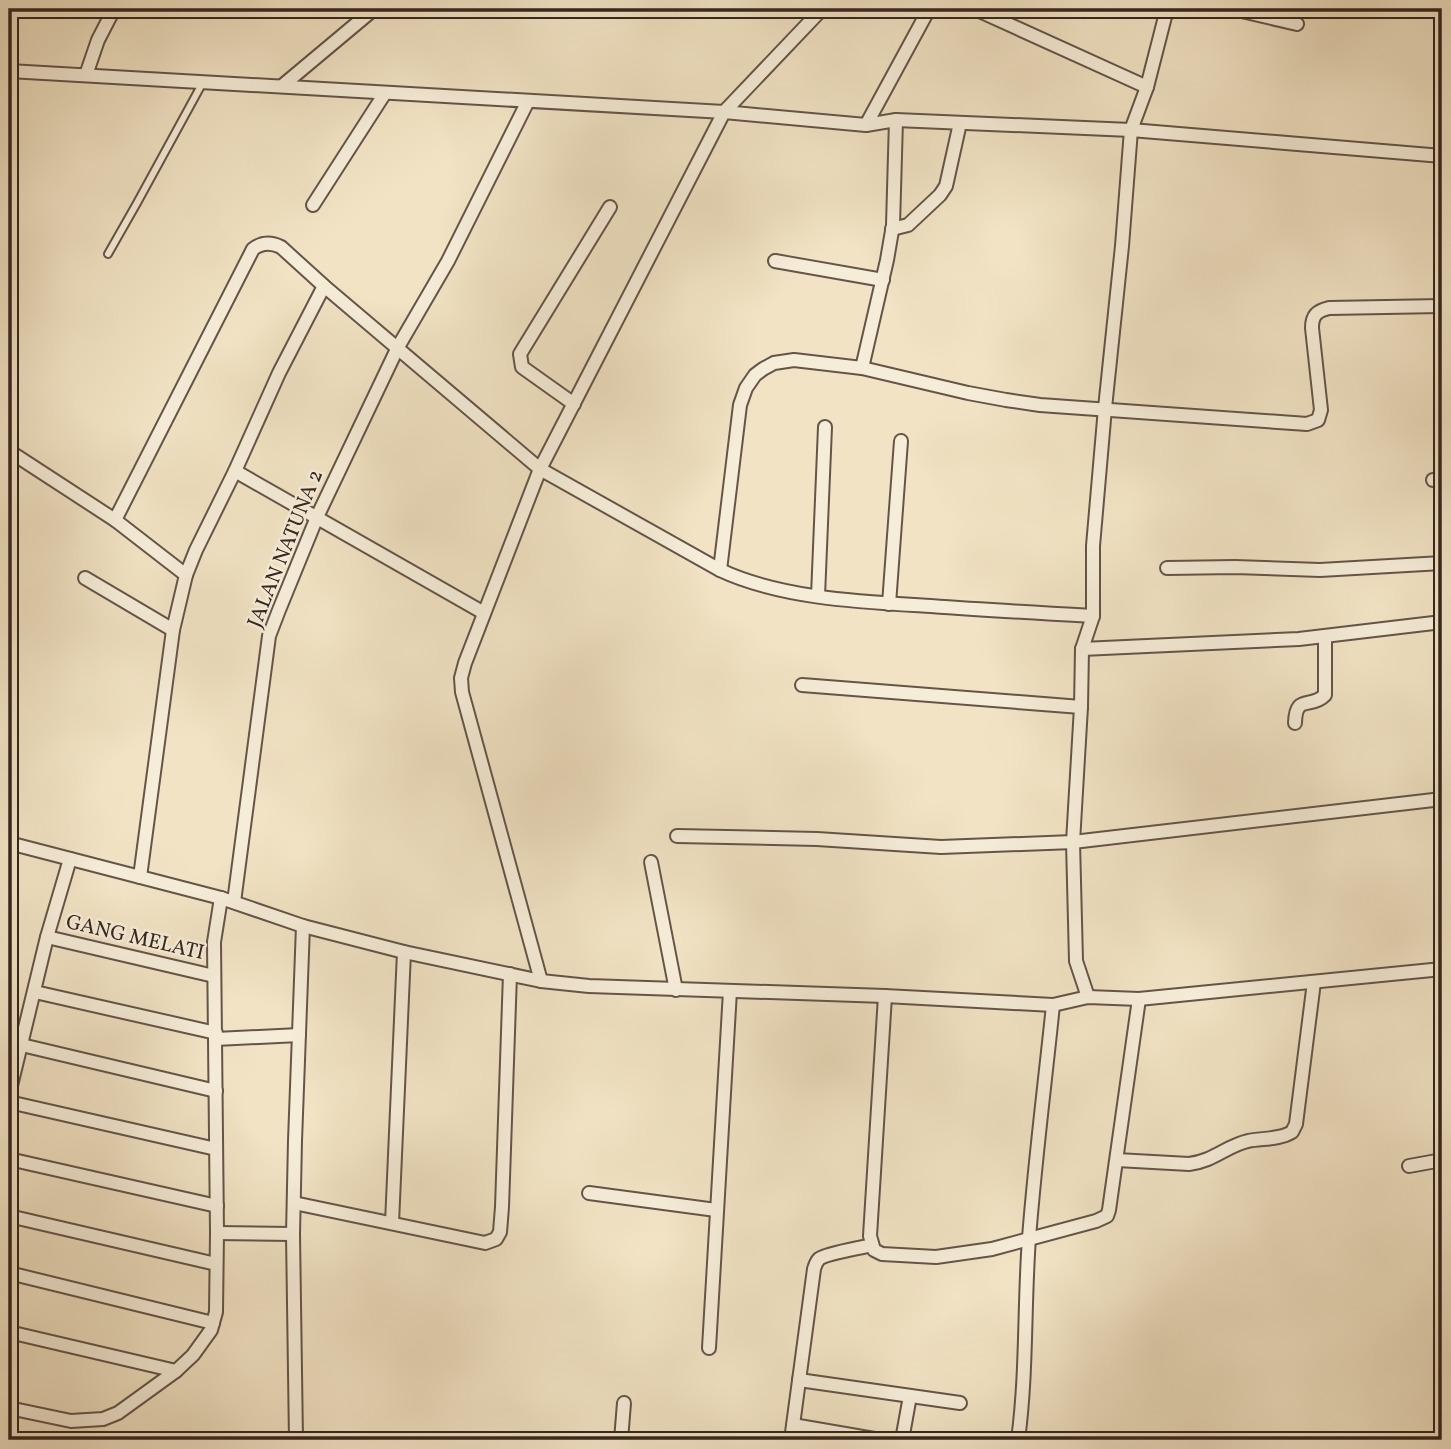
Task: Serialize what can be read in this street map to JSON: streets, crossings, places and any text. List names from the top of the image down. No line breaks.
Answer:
{"streets":{"street":["JALAN NATUNA 2","GANG MELATI"]}}
